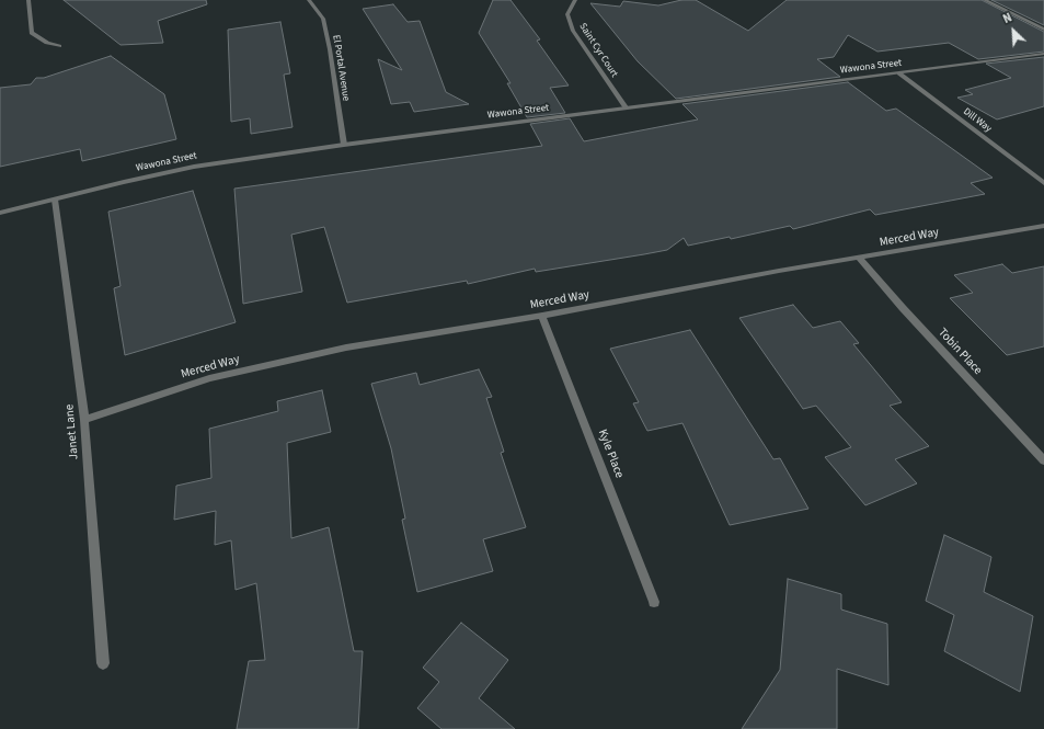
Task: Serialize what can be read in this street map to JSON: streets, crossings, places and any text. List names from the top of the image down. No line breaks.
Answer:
{"streets":{"street":["Saint Cyr Court","Wawona Street","El Portal Avenue","Dill Way","Merced Way","Tobin Place","Janet Lane","Kyle Place"]},"crossings":[["Saint Cyr Court","Wawona Street"],["Wawona Street","El Portal Avenue"],["Wawona Street","Dill Way"],["Wawona Street","Janet Lane"],["Merced Way","Tobin Place"],["Merced Way","Janet Lane"],["Merced Way","Kyle Place"]],"north":"top left"}
